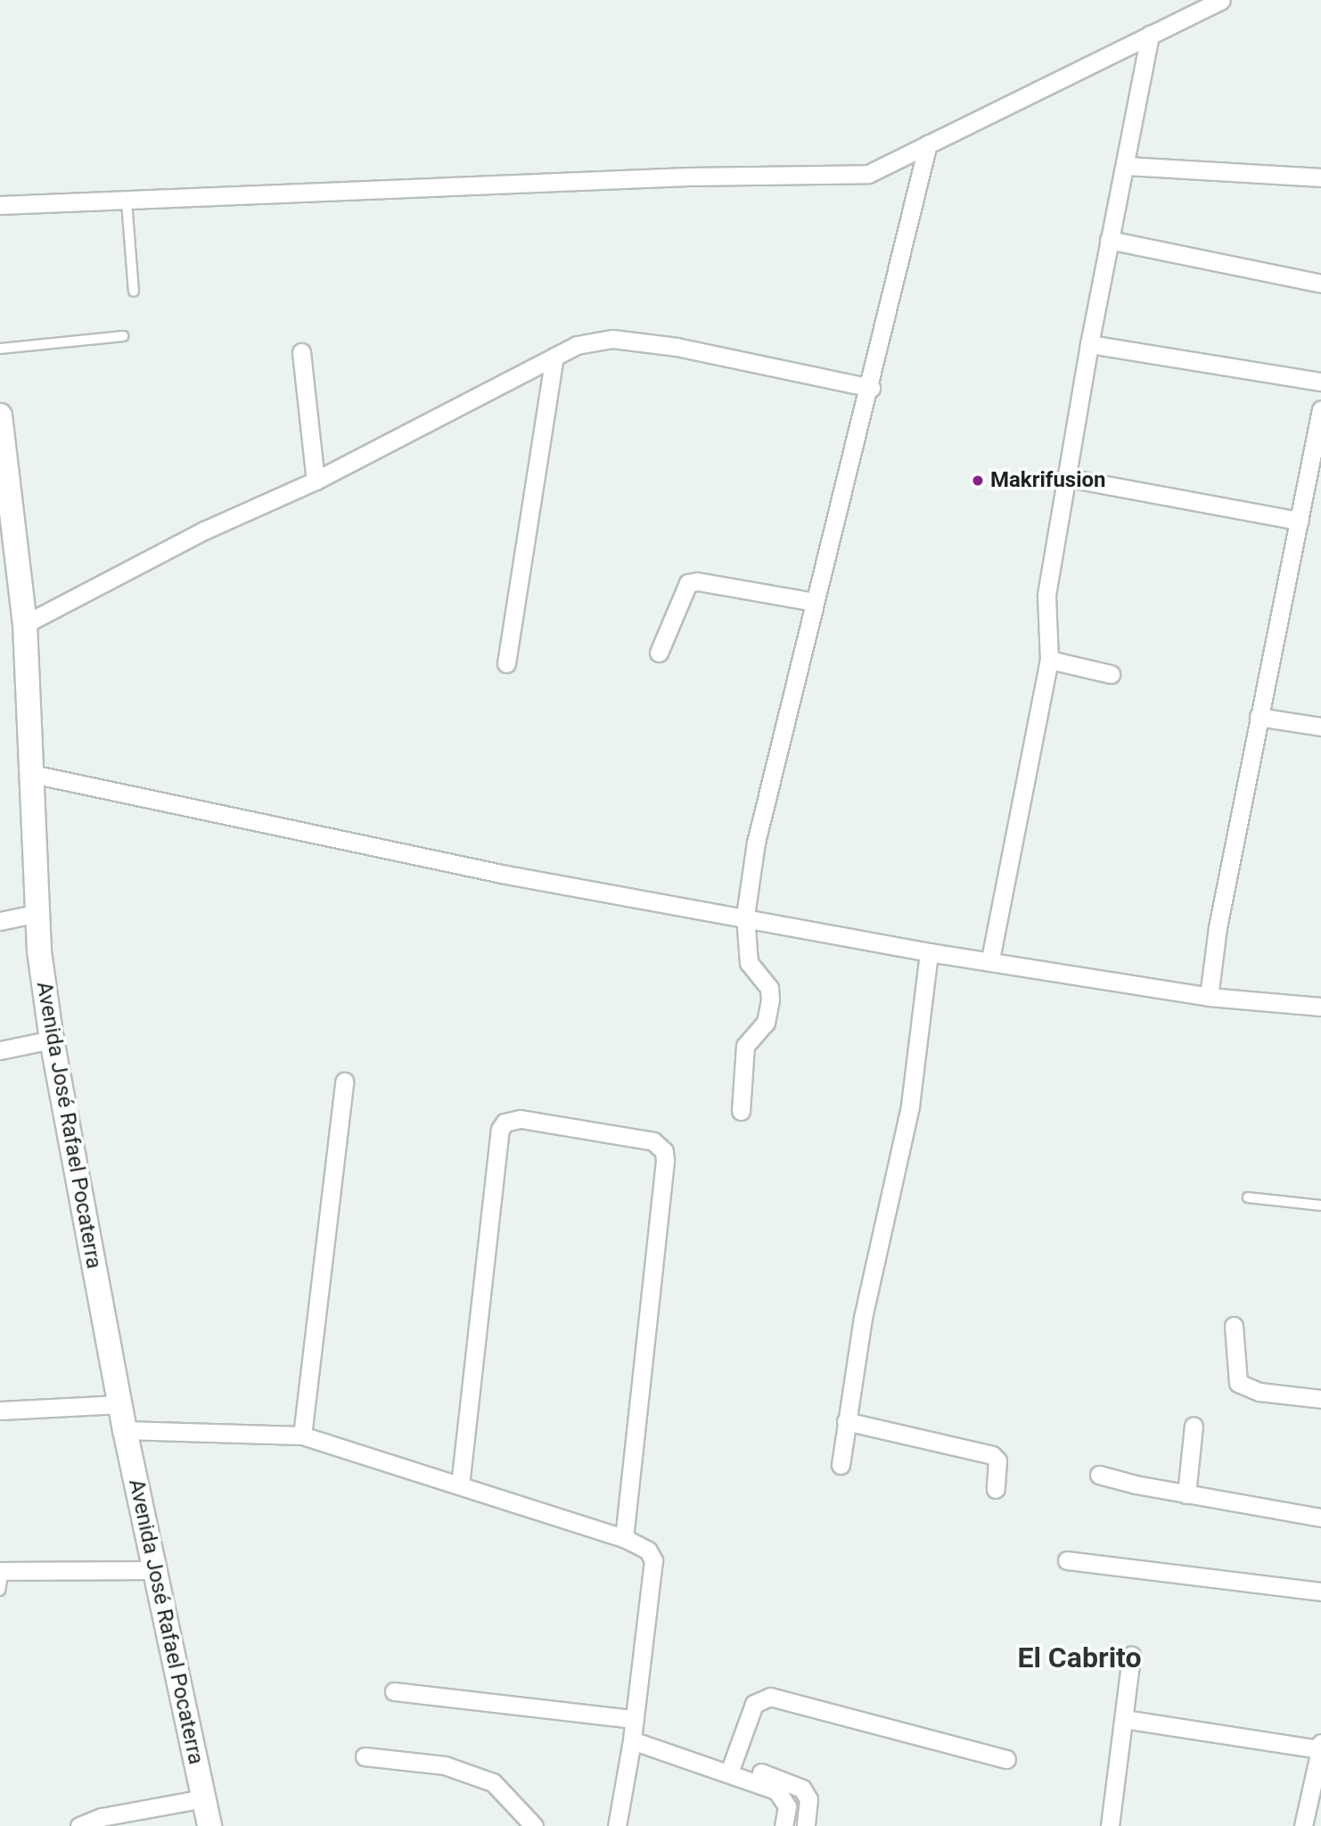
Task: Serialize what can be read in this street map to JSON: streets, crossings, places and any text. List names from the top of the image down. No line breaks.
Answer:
{"streets":{"street":["Avenida José Rafael Pocaterra"]},"districts":["El Cabrito"],"places":["Makrifusion"]}
